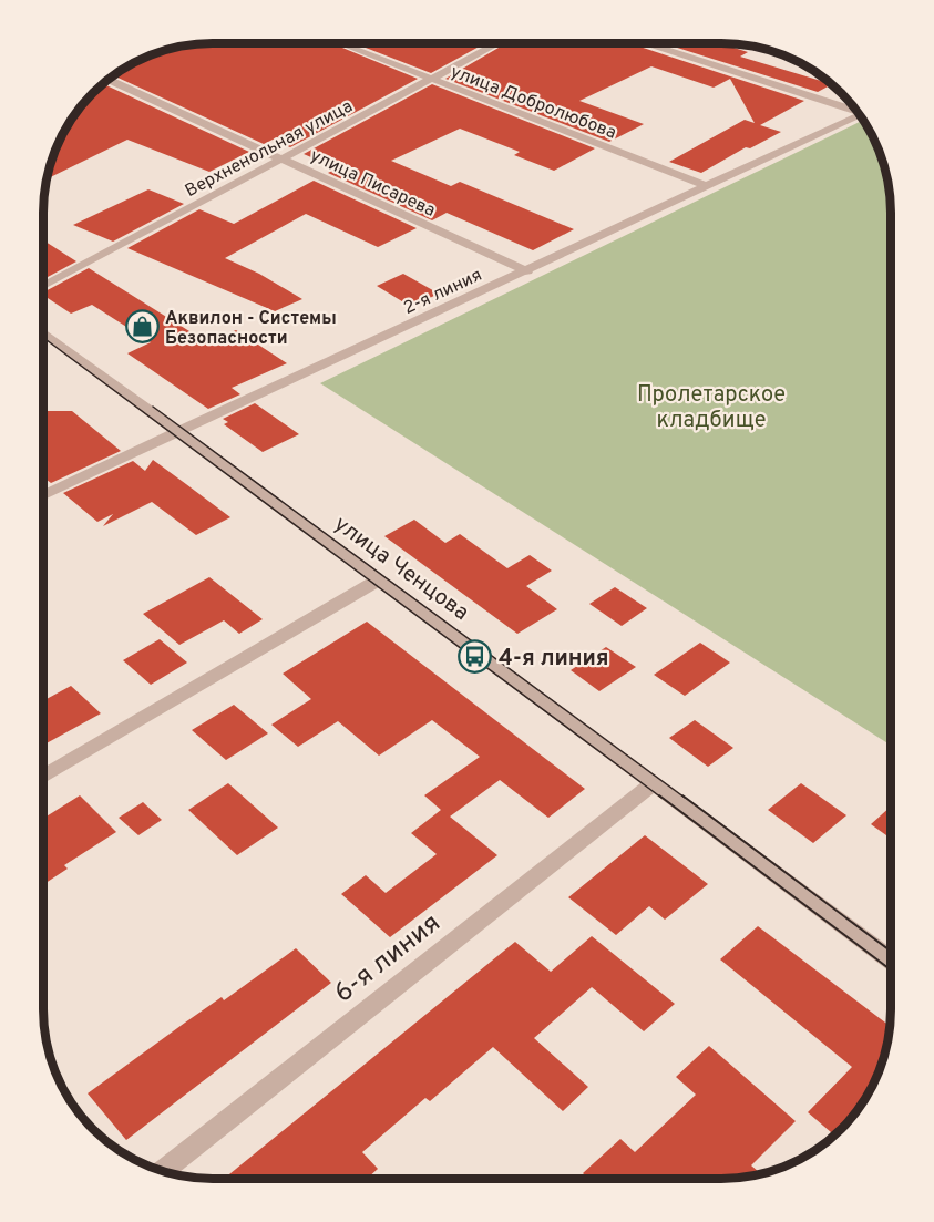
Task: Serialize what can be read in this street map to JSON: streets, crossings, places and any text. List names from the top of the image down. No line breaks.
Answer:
{"streets":{"street":["улица Добролюбова","Верхненольная улица","улица Писарева","2-я линия","улица Ченцова","6-я линия"]},"crossings":[["улица Добролюбова","Верхненольная улица"],["улица Добролюбова","2-я линия"],["Верхненольная улица","улица Писарева"],["улица Писарева","2-я линия"],["2-я линия","улица Ченцова"],["улица Ченцова","6-я линия"]],"parks":["Пролетарское кладбище"],"places":{"shop":["Аквилон - Системы Безопасности"],"bus stop":["4-я линия"]}}
